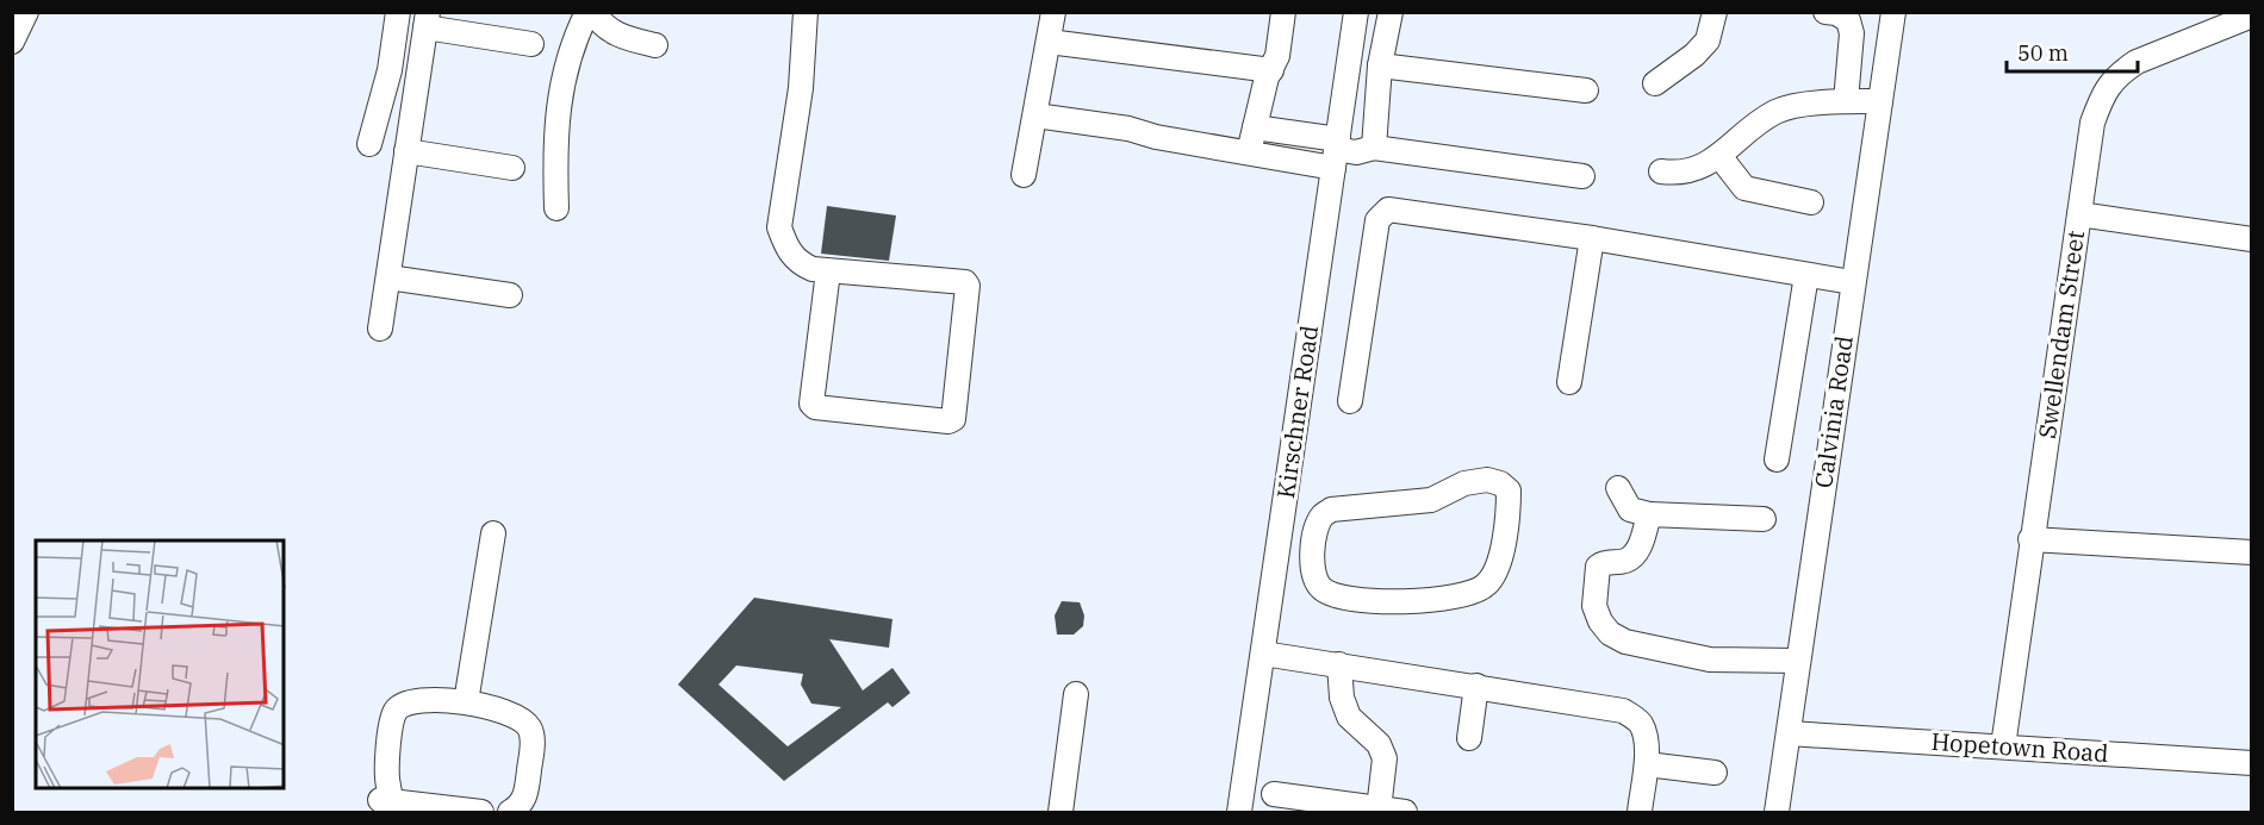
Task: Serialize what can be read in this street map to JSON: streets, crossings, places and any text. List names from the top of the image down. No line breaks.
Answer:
{"streets":{"street":["Swellendam Street","Kirschner Road","Calvinia Road","Hopetown Road"]},"crossings":[["Swellendam Street","Hopetown Road"],["Calvinia Road","Hopetown Road"]],"scale_bar":"50 m"}
